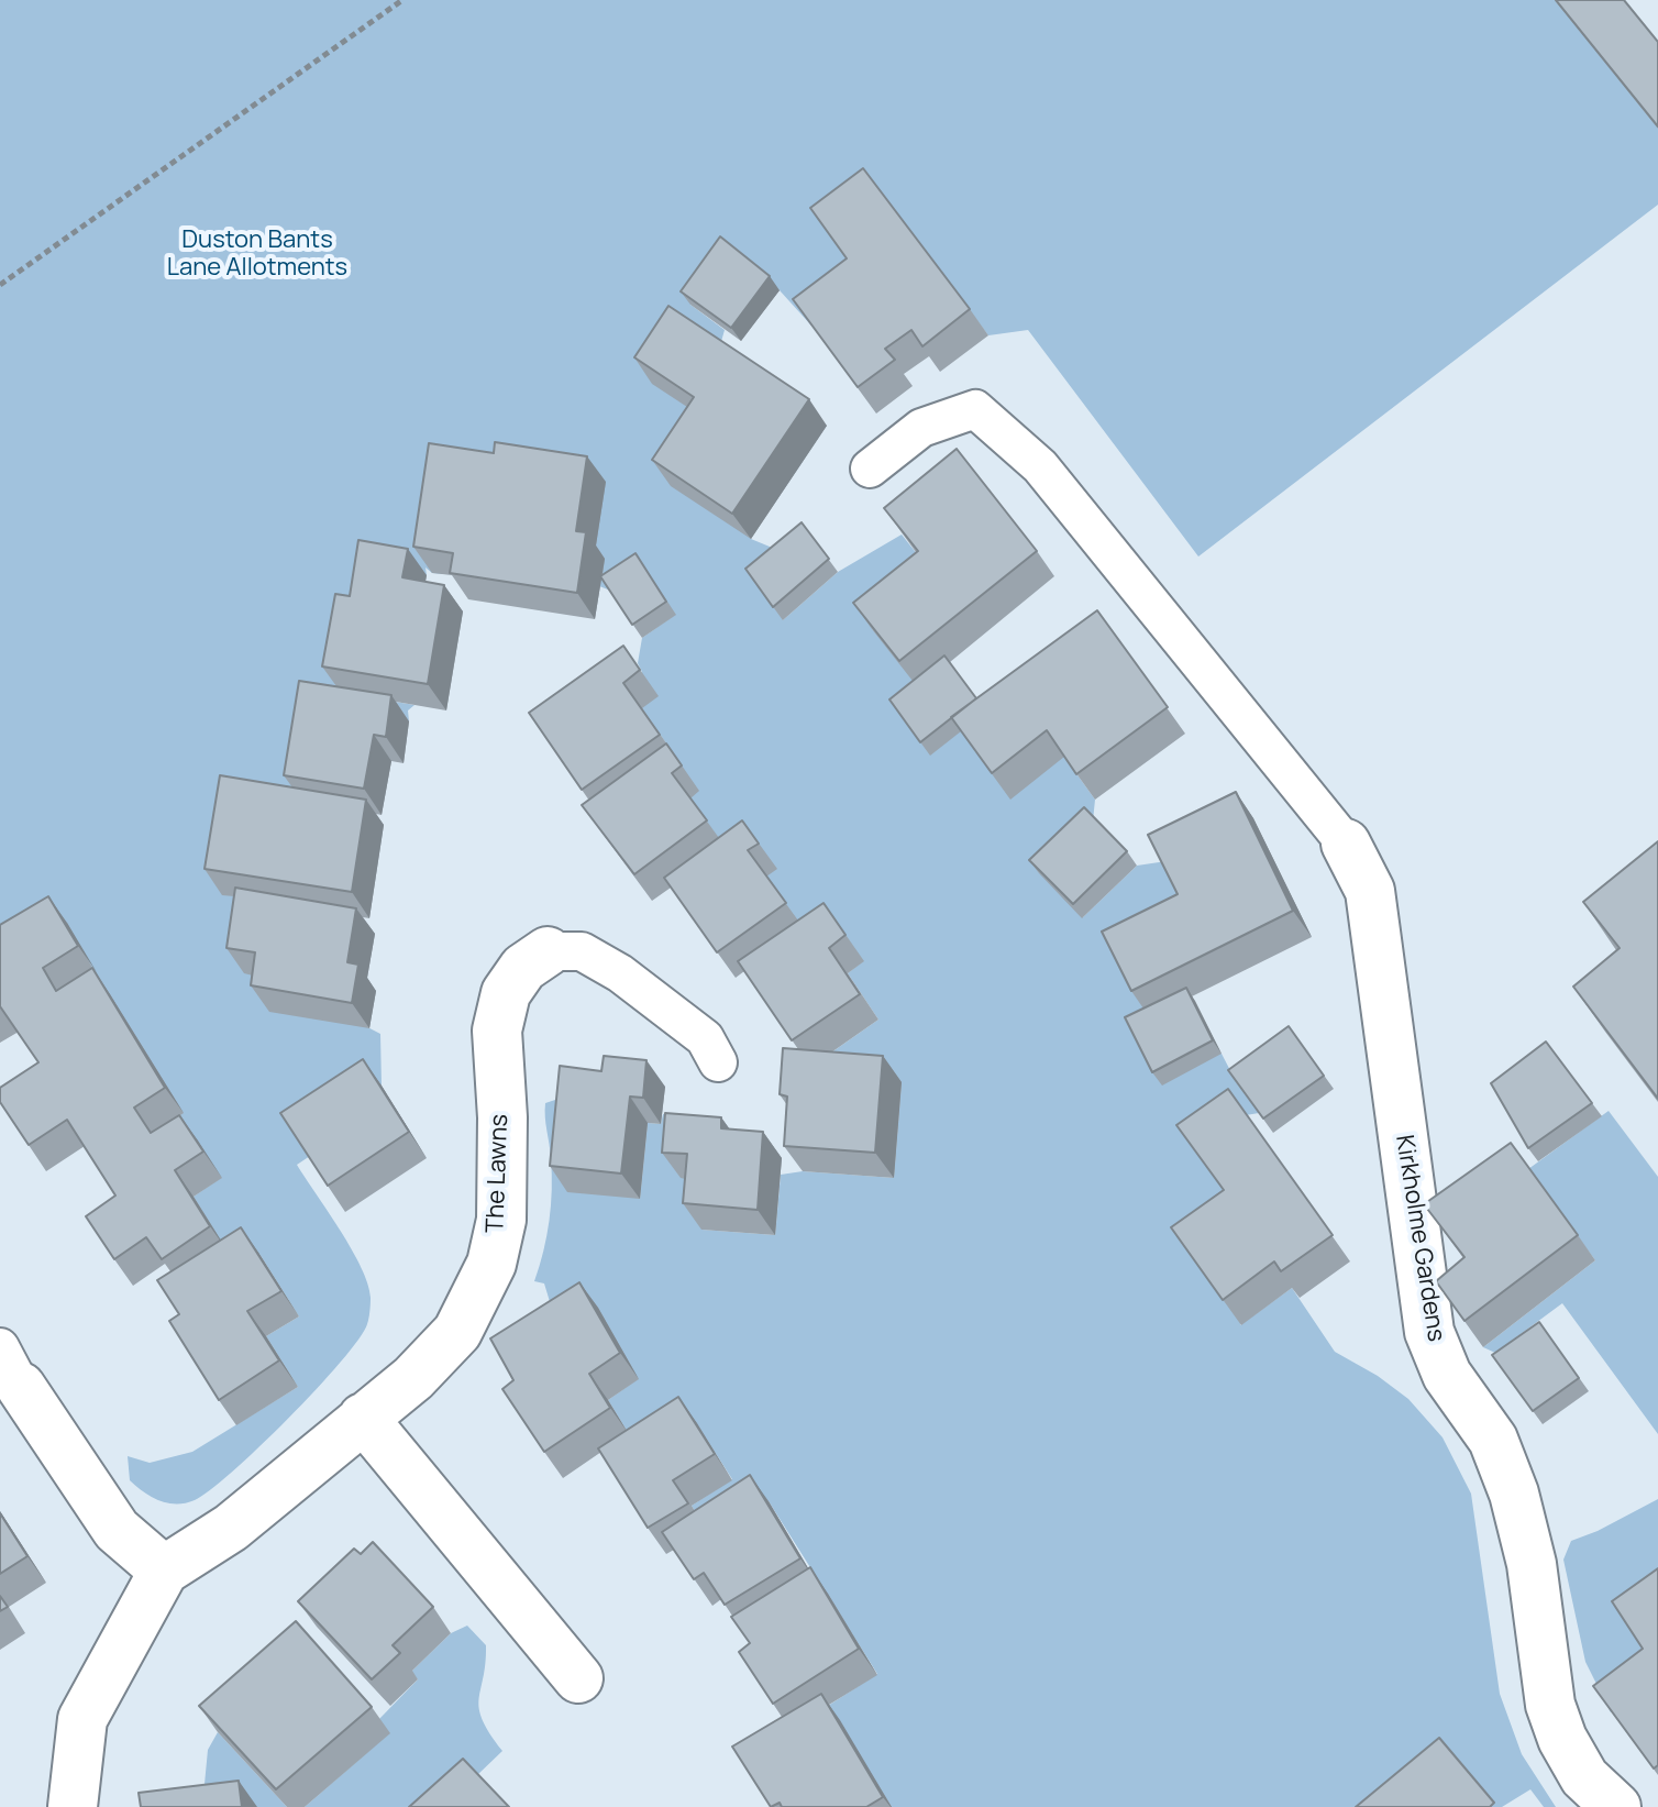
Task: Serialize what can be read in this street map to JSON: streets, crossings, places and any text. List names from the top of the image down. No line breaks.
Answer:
{"streets":{"street":["The Lawns","Kirkholme Gardens"]},"parks":["Duston Bants Lane Allotments"]}
